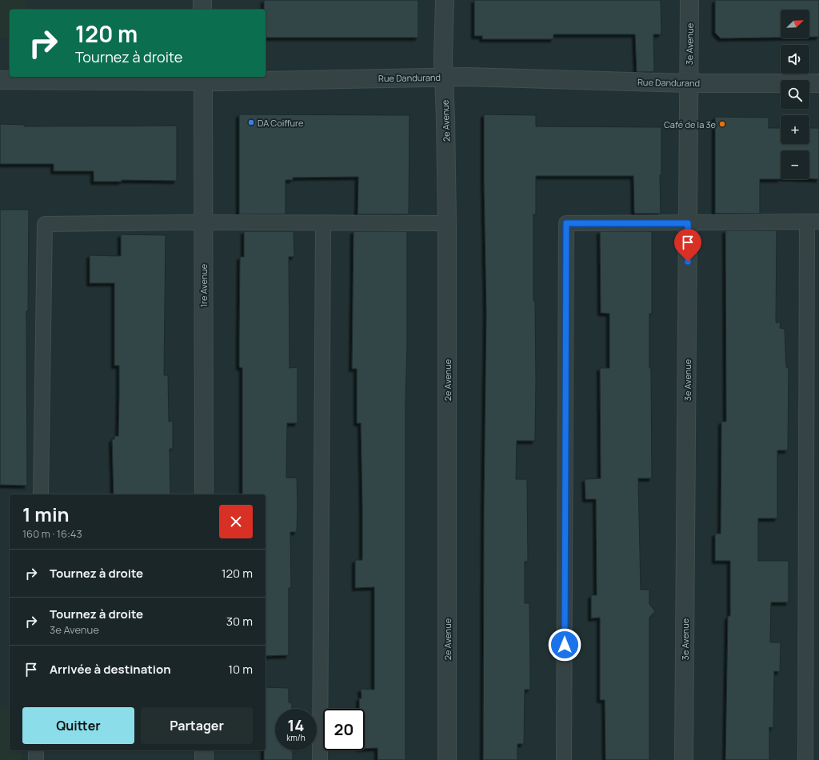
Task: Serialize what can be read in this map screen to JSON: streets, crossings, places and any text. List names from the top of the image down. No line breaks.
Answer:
{"streets":{"street":["3e Avenue","Rue Dandurand","2e Avenue","1re Avenue"]},"crossings":[["3e Avenue","Rue Dandurand"],["Rue Dandurand","2e Avenue"],["Rue Dandurand","1re Avenue"]],"places":["DA Coiffure","Café de la 3e"],"north":"top right","page":{"map_buttons":["+","−"],"turn":["120 m","Tournez à droite"],"heading":["1 min","160 m · 16:43"],"list":[{"name":"Tournez à droite","value":"120 m"},{"name":"Tournez à droite","note":"3e Avenue","value":"30 m"},{"name":"Arrivée à destination","value":"10 m"}],"buttons":["Quitter","Partager"],"speed":"14 km/h","limit":"20"}}
